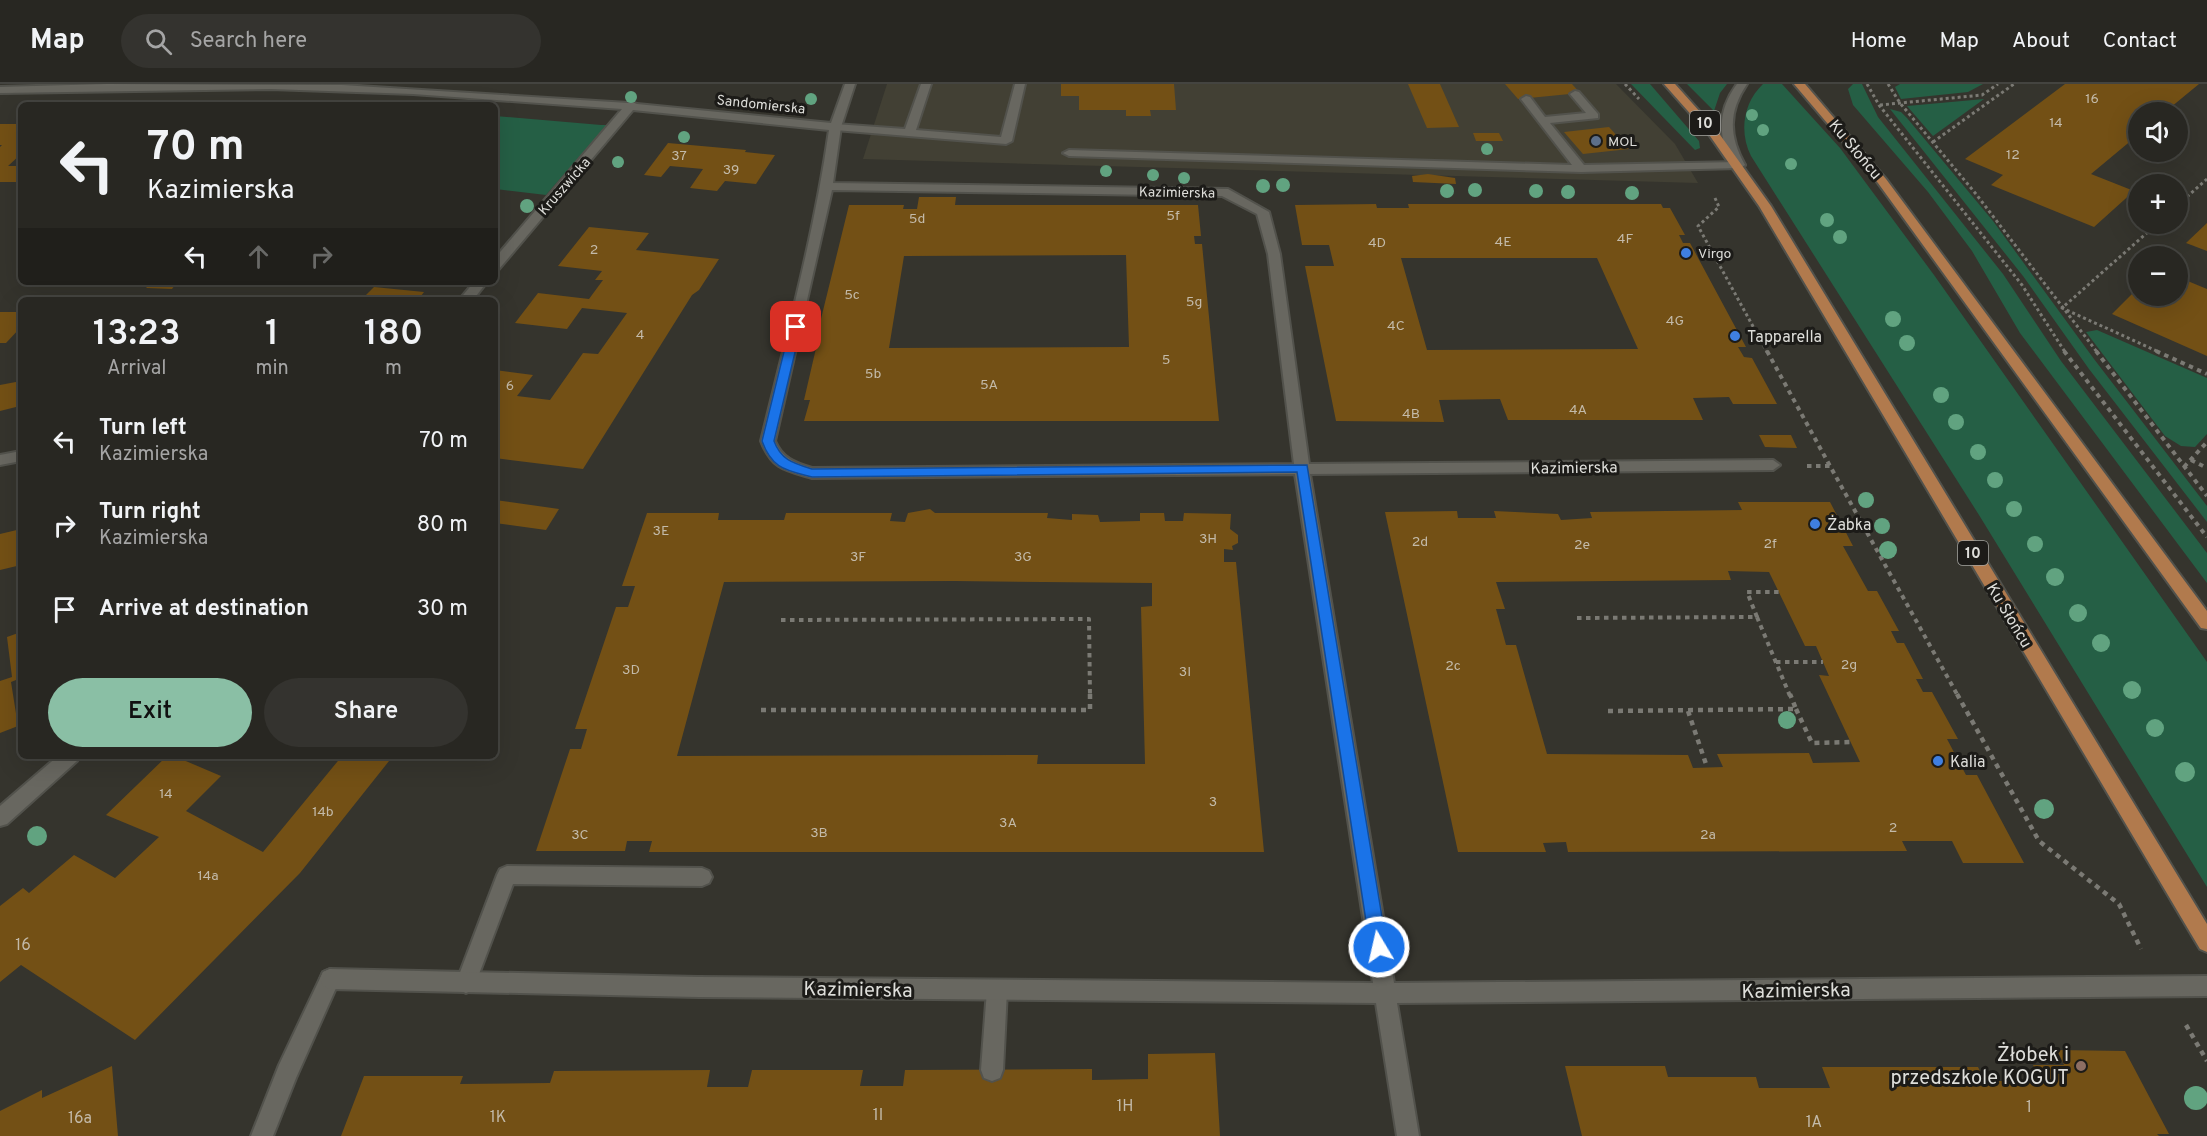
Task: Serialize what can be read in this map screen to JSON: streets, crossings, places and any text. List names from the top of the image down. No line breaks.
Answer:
{"streets":{"main road":["10","Ku Słońcu"],"street":["Sandomierska","Kruszwicka","Kazimierska"]},"crossings":[["Sandomierska","Kruszwicka"],["Sandomierska","Kazimierska"]],"places":["MOL","Virgo","Tapparella","Żabka","Kalia","Żłobek i przedszkole KOGUT"],"house_numbers":["16","14","12","37","39","5f","5d","4F","4E","4D","2","5c","5g","4G","4C","4","5","5b","5A","6","4A","4B","3E","3H","2d","2f","2e","3F","3G","2g","2c","3D","3I","14","3","14b","3A","2","3B","3C","2a","14a","16","1H","1","1I","1K","16a","1A"],"page":{"header":"Map","search":"Search here","nav":["Home","Map","About","Contact"],"map_buttons":["+","−"],"turn":["70 m","Kazimierska"],"eta":["13:23","Arrival","1","min","180","m"],"list":[{"name":"Turn left","note":"Kazimierska","value":"70 m"},{"name":"Turn right","note":"Kazimierska","value":"80 m"},{"name":"Arrive at destination","value":"30 m"}],"buttons":["Exit","Share"]}}
